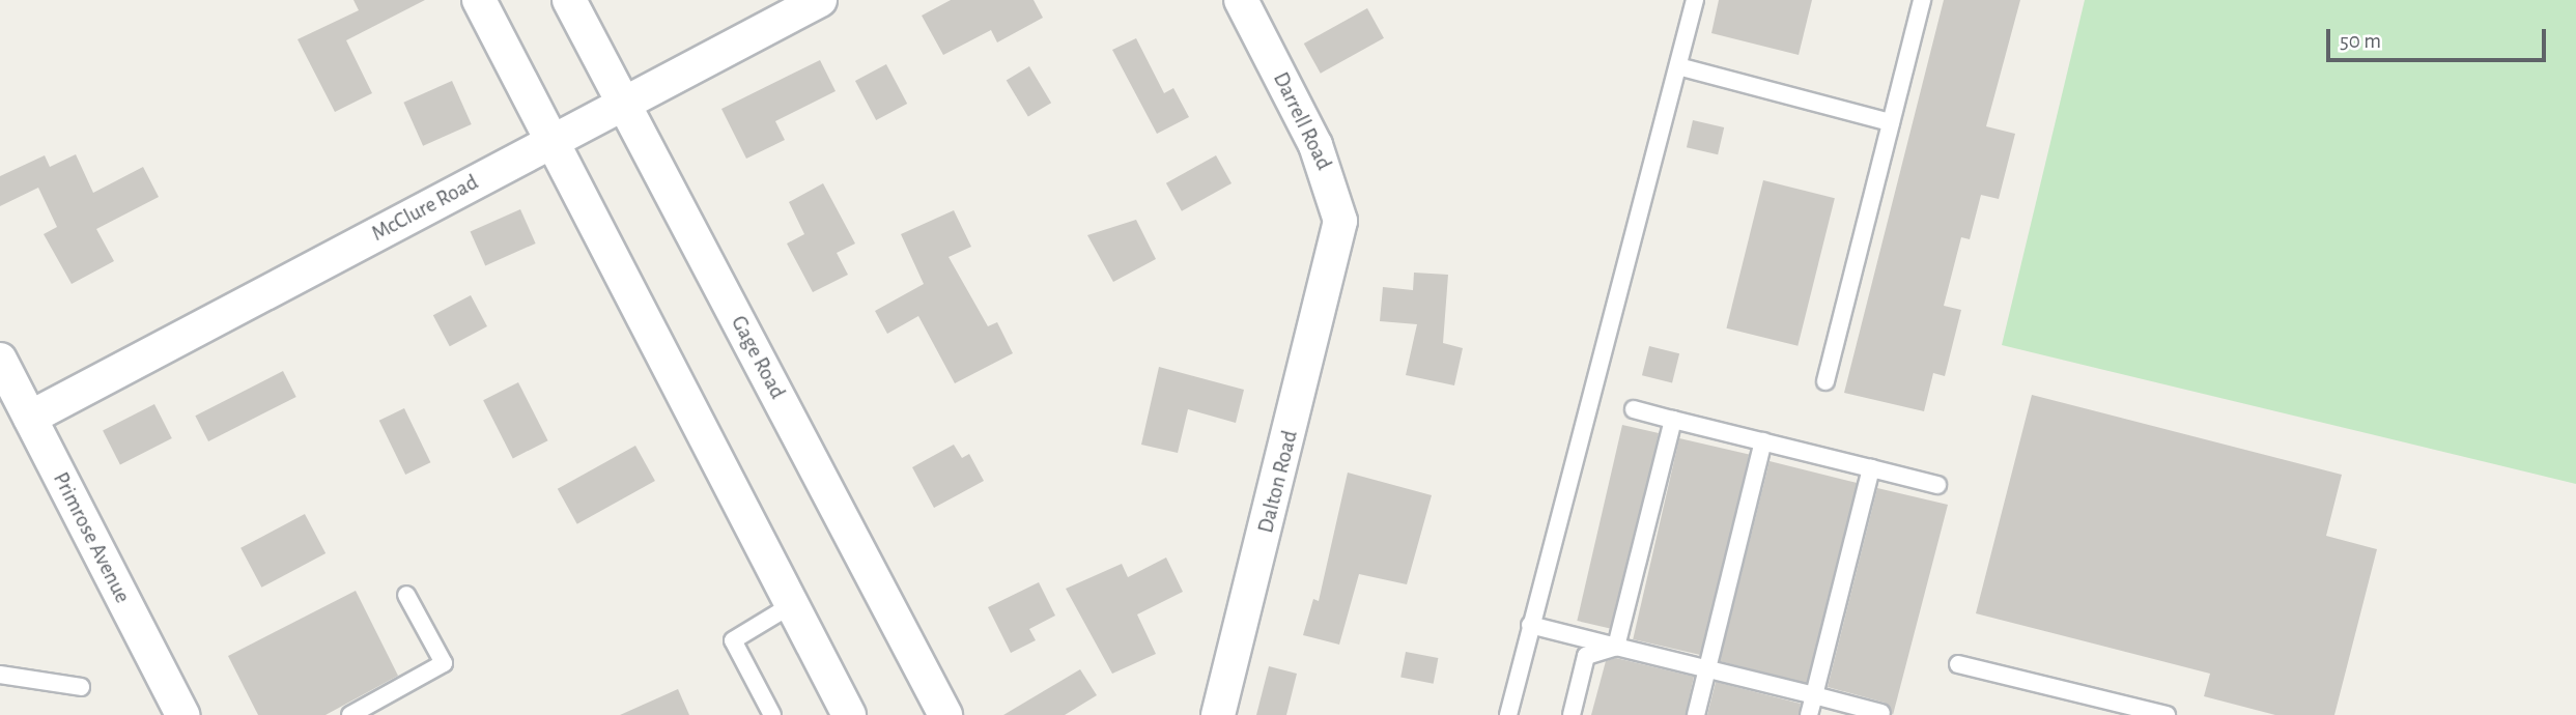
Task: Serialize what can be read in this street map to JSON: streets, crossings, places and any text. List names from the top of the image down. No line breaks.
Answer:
{"streets":{"street":["Darrell Road","McClure Road","Gage Road","Dalton Road","Primrose Avenue"]},"crossings":[["Darrell Road","Dalton Road"],["McClure Road","Gage Road"],["McClure Road","Primrose Avenue"]],"scale_bar":"50 m"}
